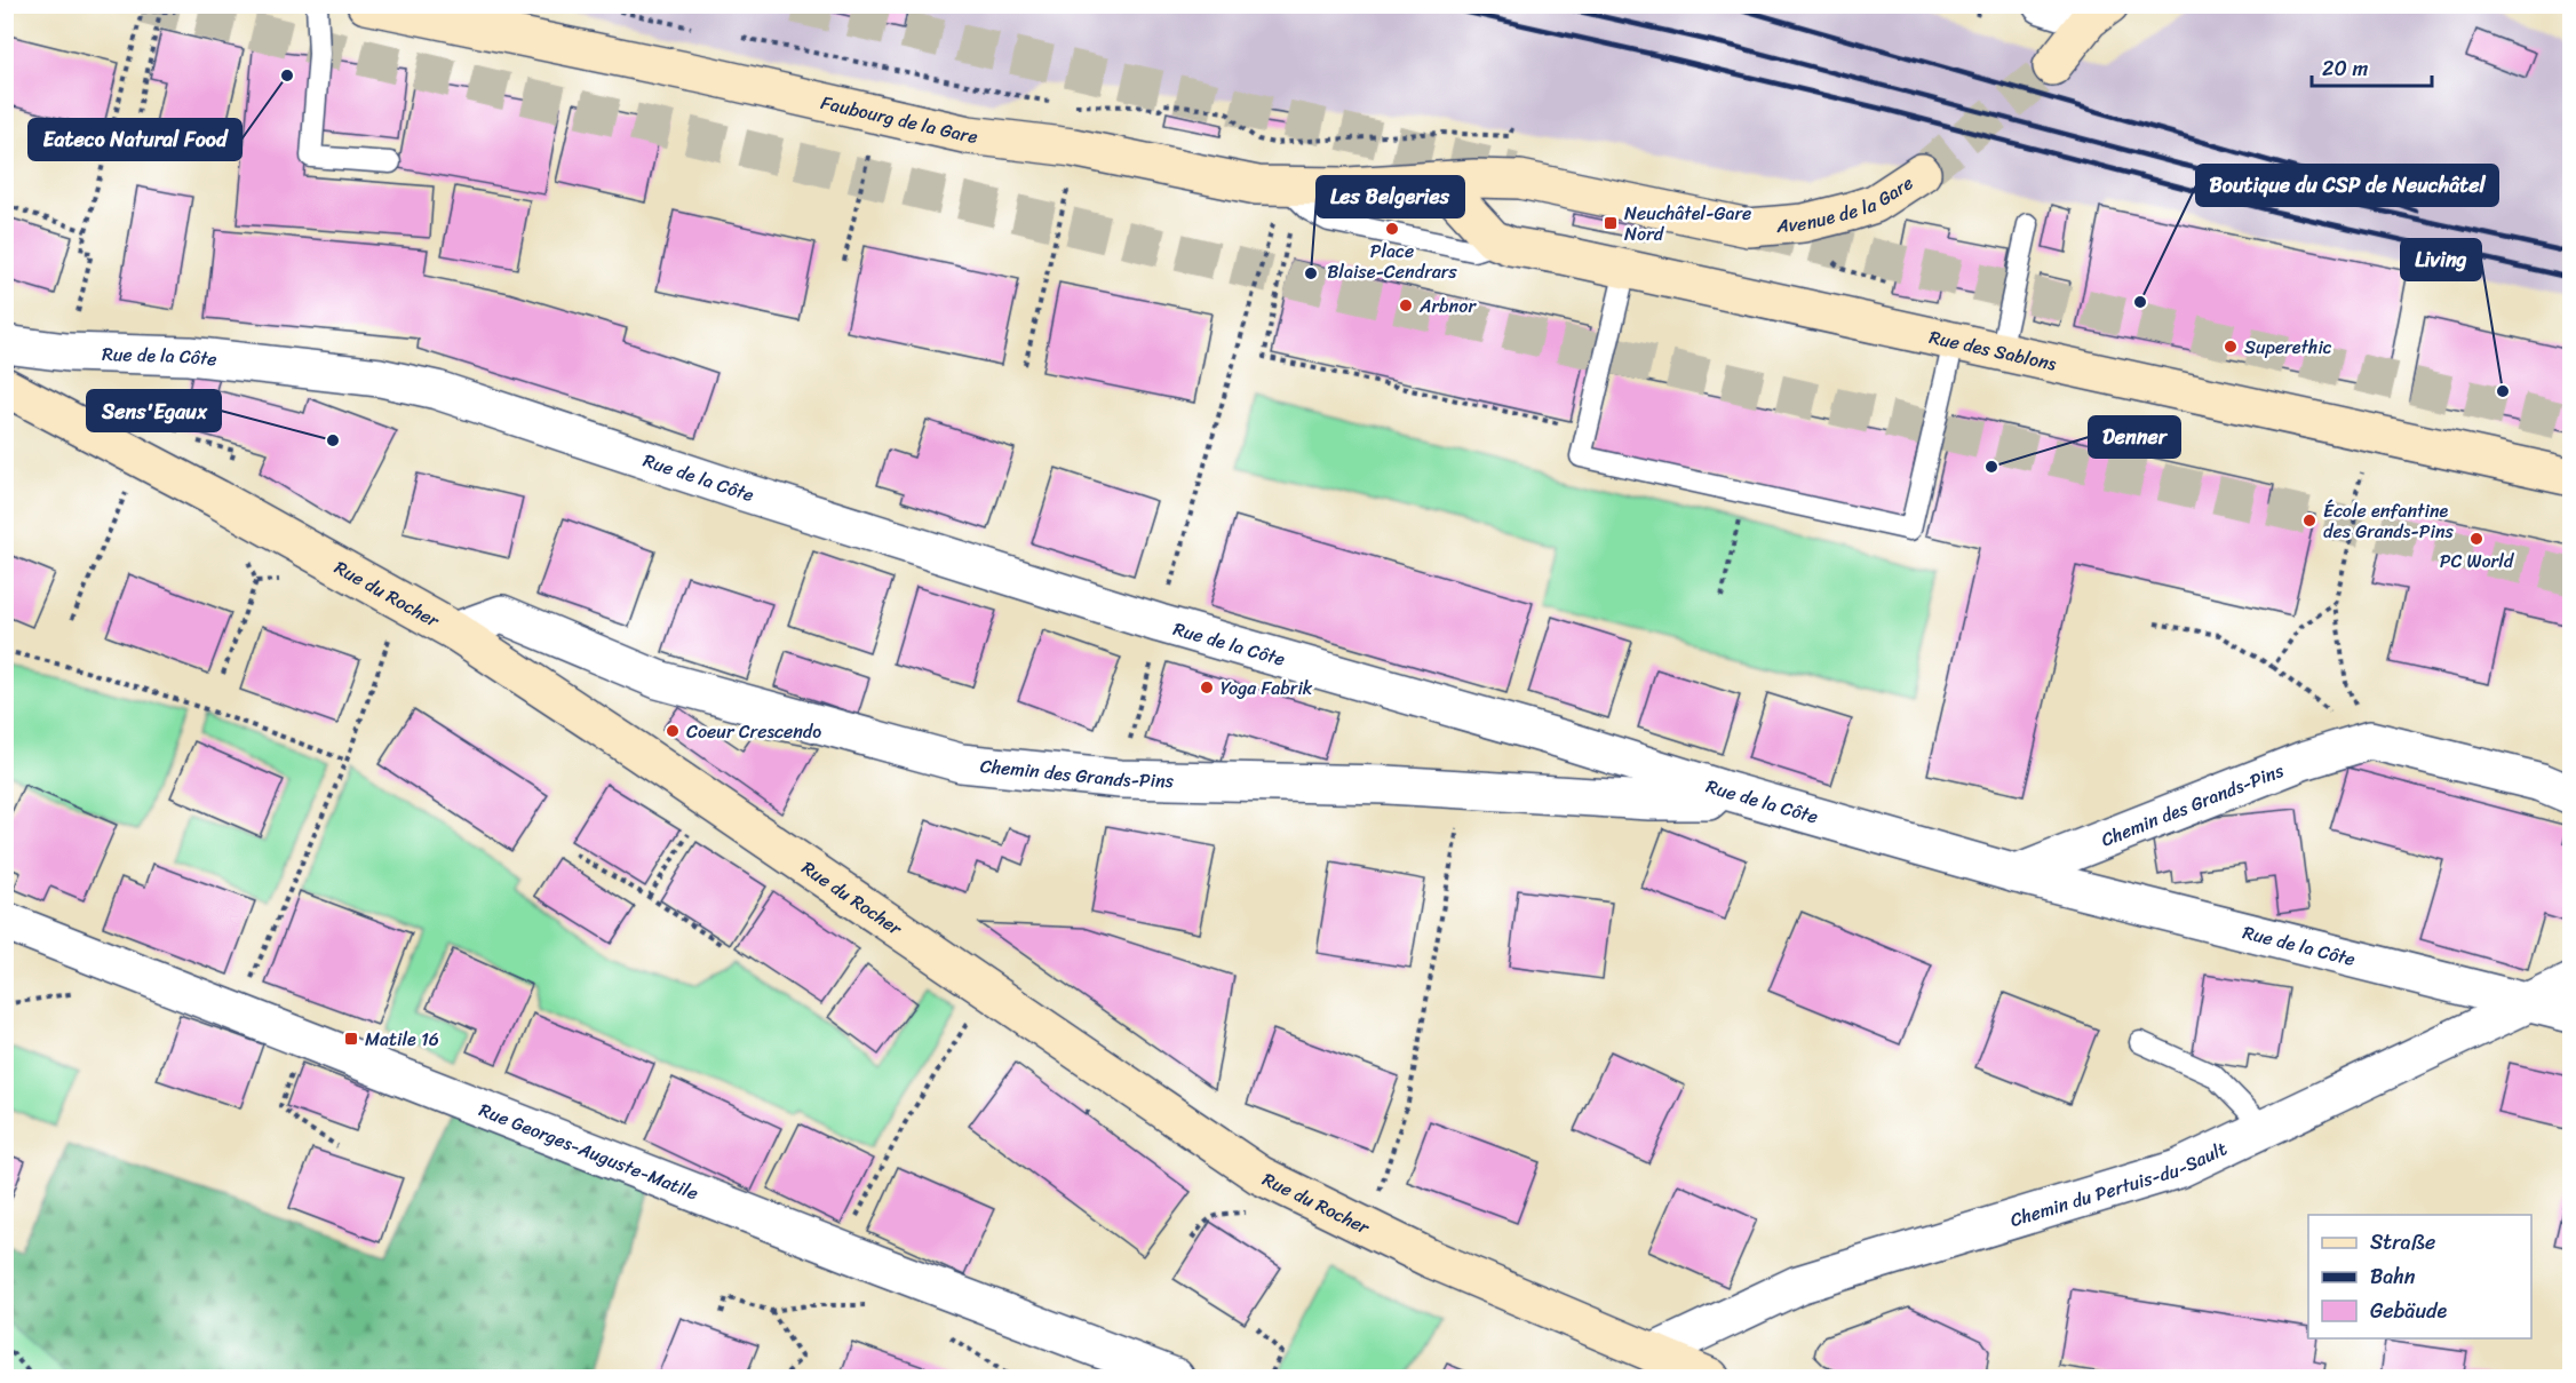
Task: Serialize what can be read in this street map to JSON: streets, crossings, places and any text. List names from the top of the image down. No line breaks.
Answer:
{"streets":{"main road":["Faubourg de la Gare","Avenue de la Gare","Rue des Sablons","Rue du Rocher"],"street":["Rue de la Côte","Chemin des Grands-Pins","Rue Georges-Auguste-Matile","Chemin du Pertuis-du-Sault"]},"crossings":[["Faubourg de la Gare","Avenue de la Gare"],["Faubourg de la Gare","Rue des Sablons"],["Avenue de la Gare","Rue des Sablons"],["Rue de la Côte","Chemin des Grands-Pins"],["Rue de la Côte","Chemin du Pertuis-du-Sault"],["Rue du Rocher","Chemin des Grands-Pins"],["Rue du Rocher","Chemin du Pertuis-du-Sault"]],"places":{"other":["Eateco Natural Food","Place Blaise-Cendrars","Les Belgeries","Boutique du CSP de Neuchâtel","Arbnor","Superethic","Living","Sens'Egaux","Denner","École enfantine des Grands-Pins","PC World","Yoga Fabrik","Coeur Crescendo"],"transit":["Neuchâtel-Gare Nord","Matile 16"]},"legend":["Straße","Bahn","Gebäude"],"scale_bar":"20 m"}
